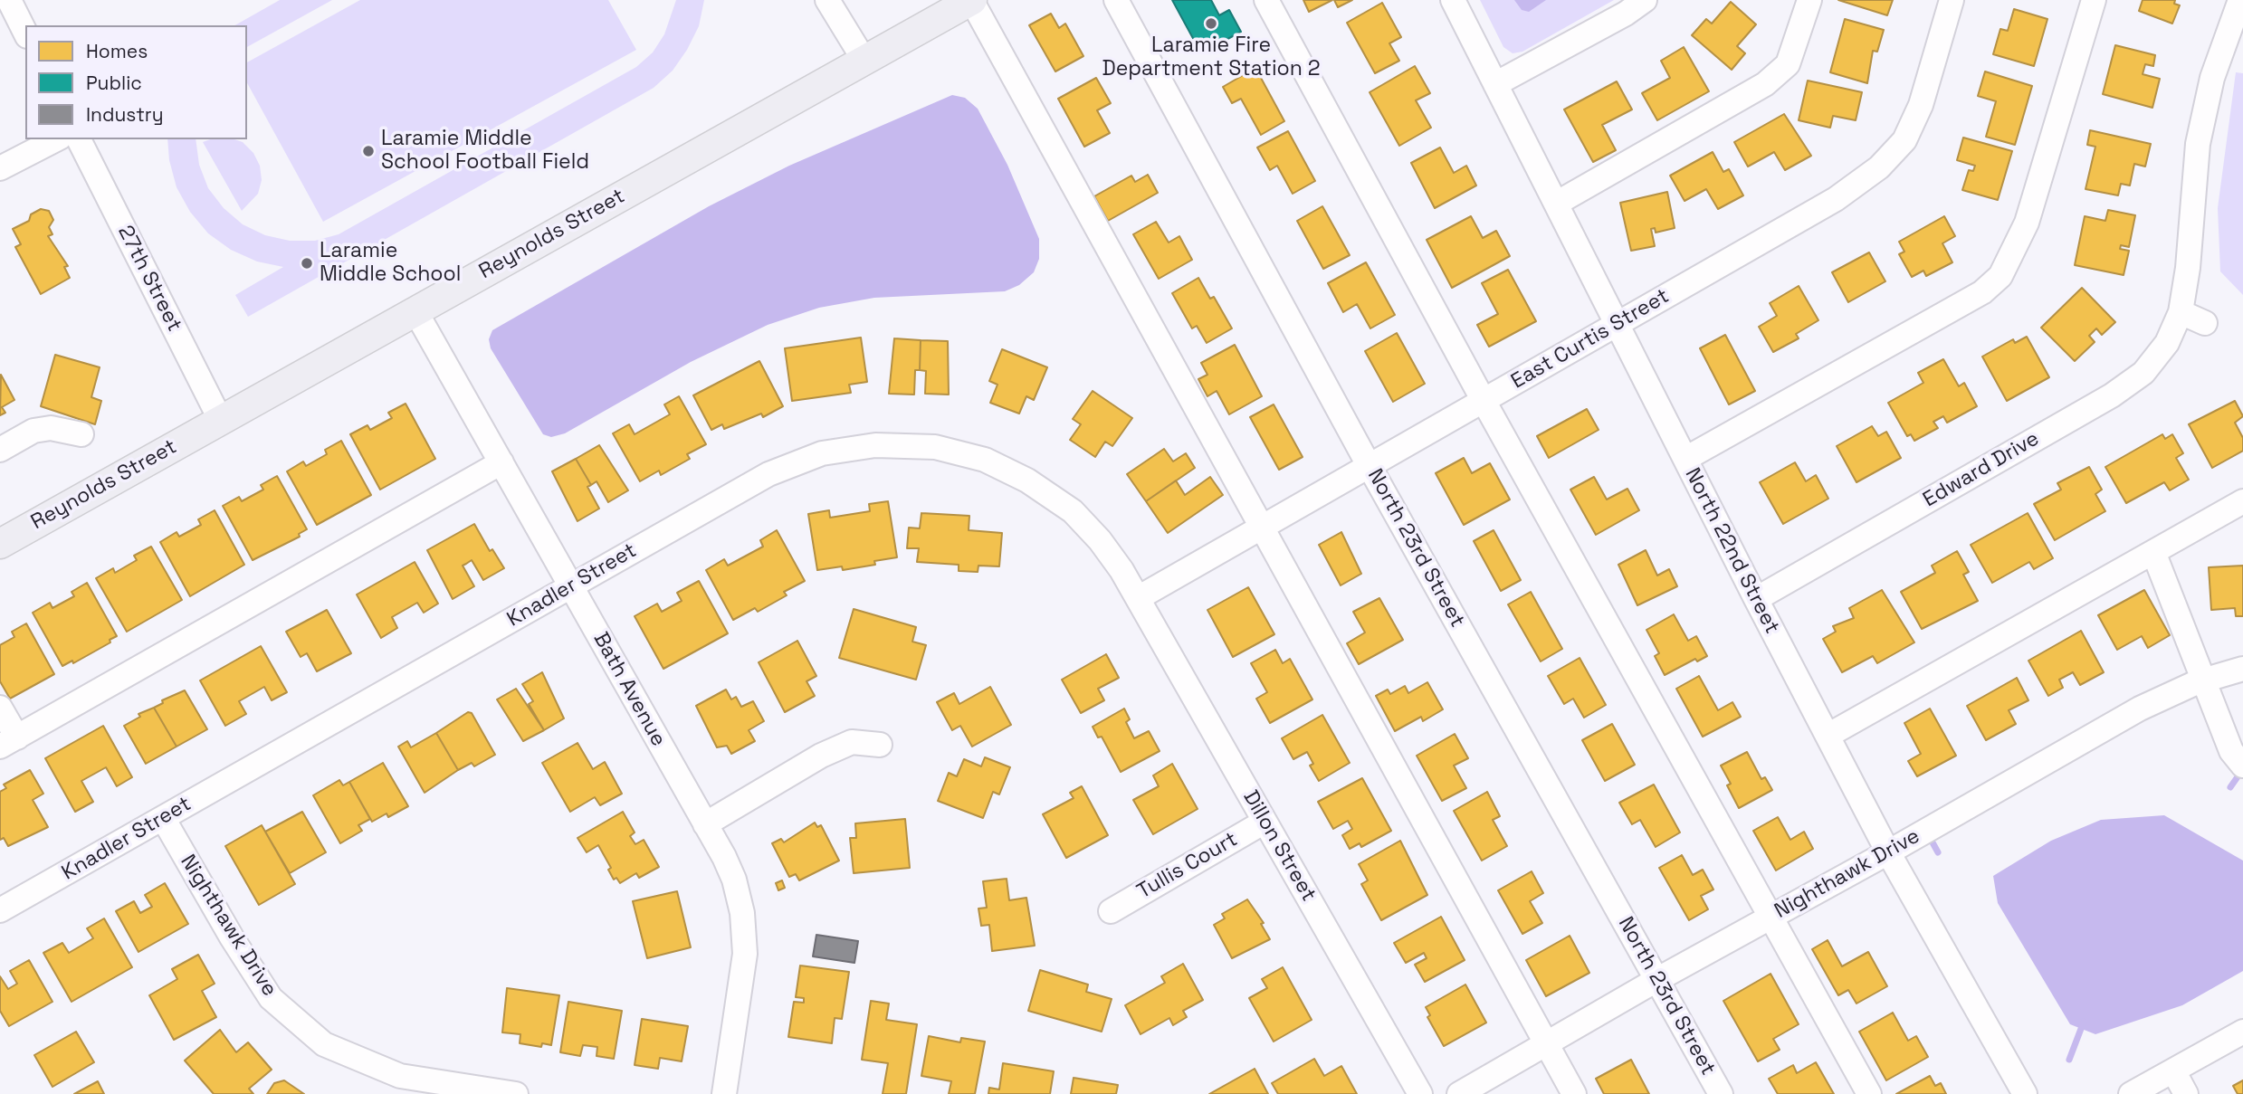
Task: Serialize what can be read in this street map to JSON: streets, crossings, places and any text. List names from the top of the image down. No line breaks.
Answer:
{"streets":{"main road":["Reynolds Street"],"street":["27th Street","East Curtis Street","Edward Drive","North 23rd Street","North 22nd Street","Knadler Street","Bath Avenue","Dillon Street","Tullis Court","Nighthawk Drive"]},"crossings":[["Reynolds Street","27th Street"],["Reynolds Street","Bath Avenue"],["East Curtis Street","North 23rd Street"],["East Curtis Street","North 22nd Street"],["East Curtis Street","Knadler Street"],["East Curtis Street","Dillon Street"],["Edward Drive","North 22nd Street"],["North 23rd Street","Nighthawk Drive"],["North 22nd Street","Nighthawk Drive"],["Knadler Street","Bath Avenue"],["Knadler Street","Dillon Street"],["Knadler Street","Nighthawk Drive"],["Dillon Street","Tullis Court"]],"places":["Laramie Fire Department Station 2","Laramie Middle School Football Field","Laramie Middle School"],"legend":["Homes","Public","Industry"]}
